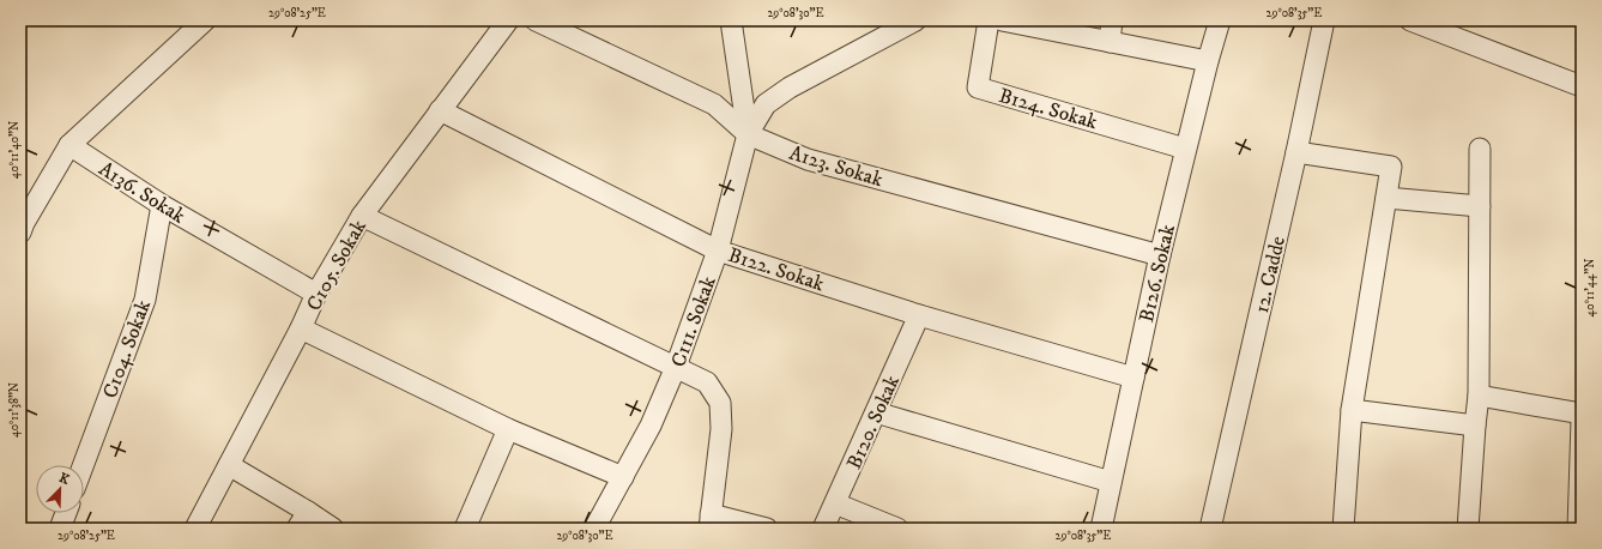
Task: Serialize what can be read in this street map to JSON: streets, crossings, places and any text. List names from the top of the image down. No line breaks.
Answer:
{"streets":{"street":["B124. Sokak","A123. Sokak","A136. Sokak","C105. Sokak","B122. Sokak","B126. Sokak","12. Cadde","C111. Sokak","C104. Sokak","B120. Sokak"]},"crossings":[["B124. Sokak","B126. Sokak"],["A123. Sokak","B126. Sokak"],["A123. Sokak","C111. Sokak"],["A136. Sokak","C105. Sokak"],["A136. Sokak","C104. Sokak"],["C105. Sokak","B122. Sokak"],["B122. Sokak","B126. Sokak"],["B122. Sokak","C111. Sokak"],["B122. Sokak","B120. Sokak"]],"north":"top right","coordinates":["29°08'25\"E","29°08'30\"E","29°08'35\"E","40°11'40\"N","40°11'44\"N","40°11'38\"N"]}
